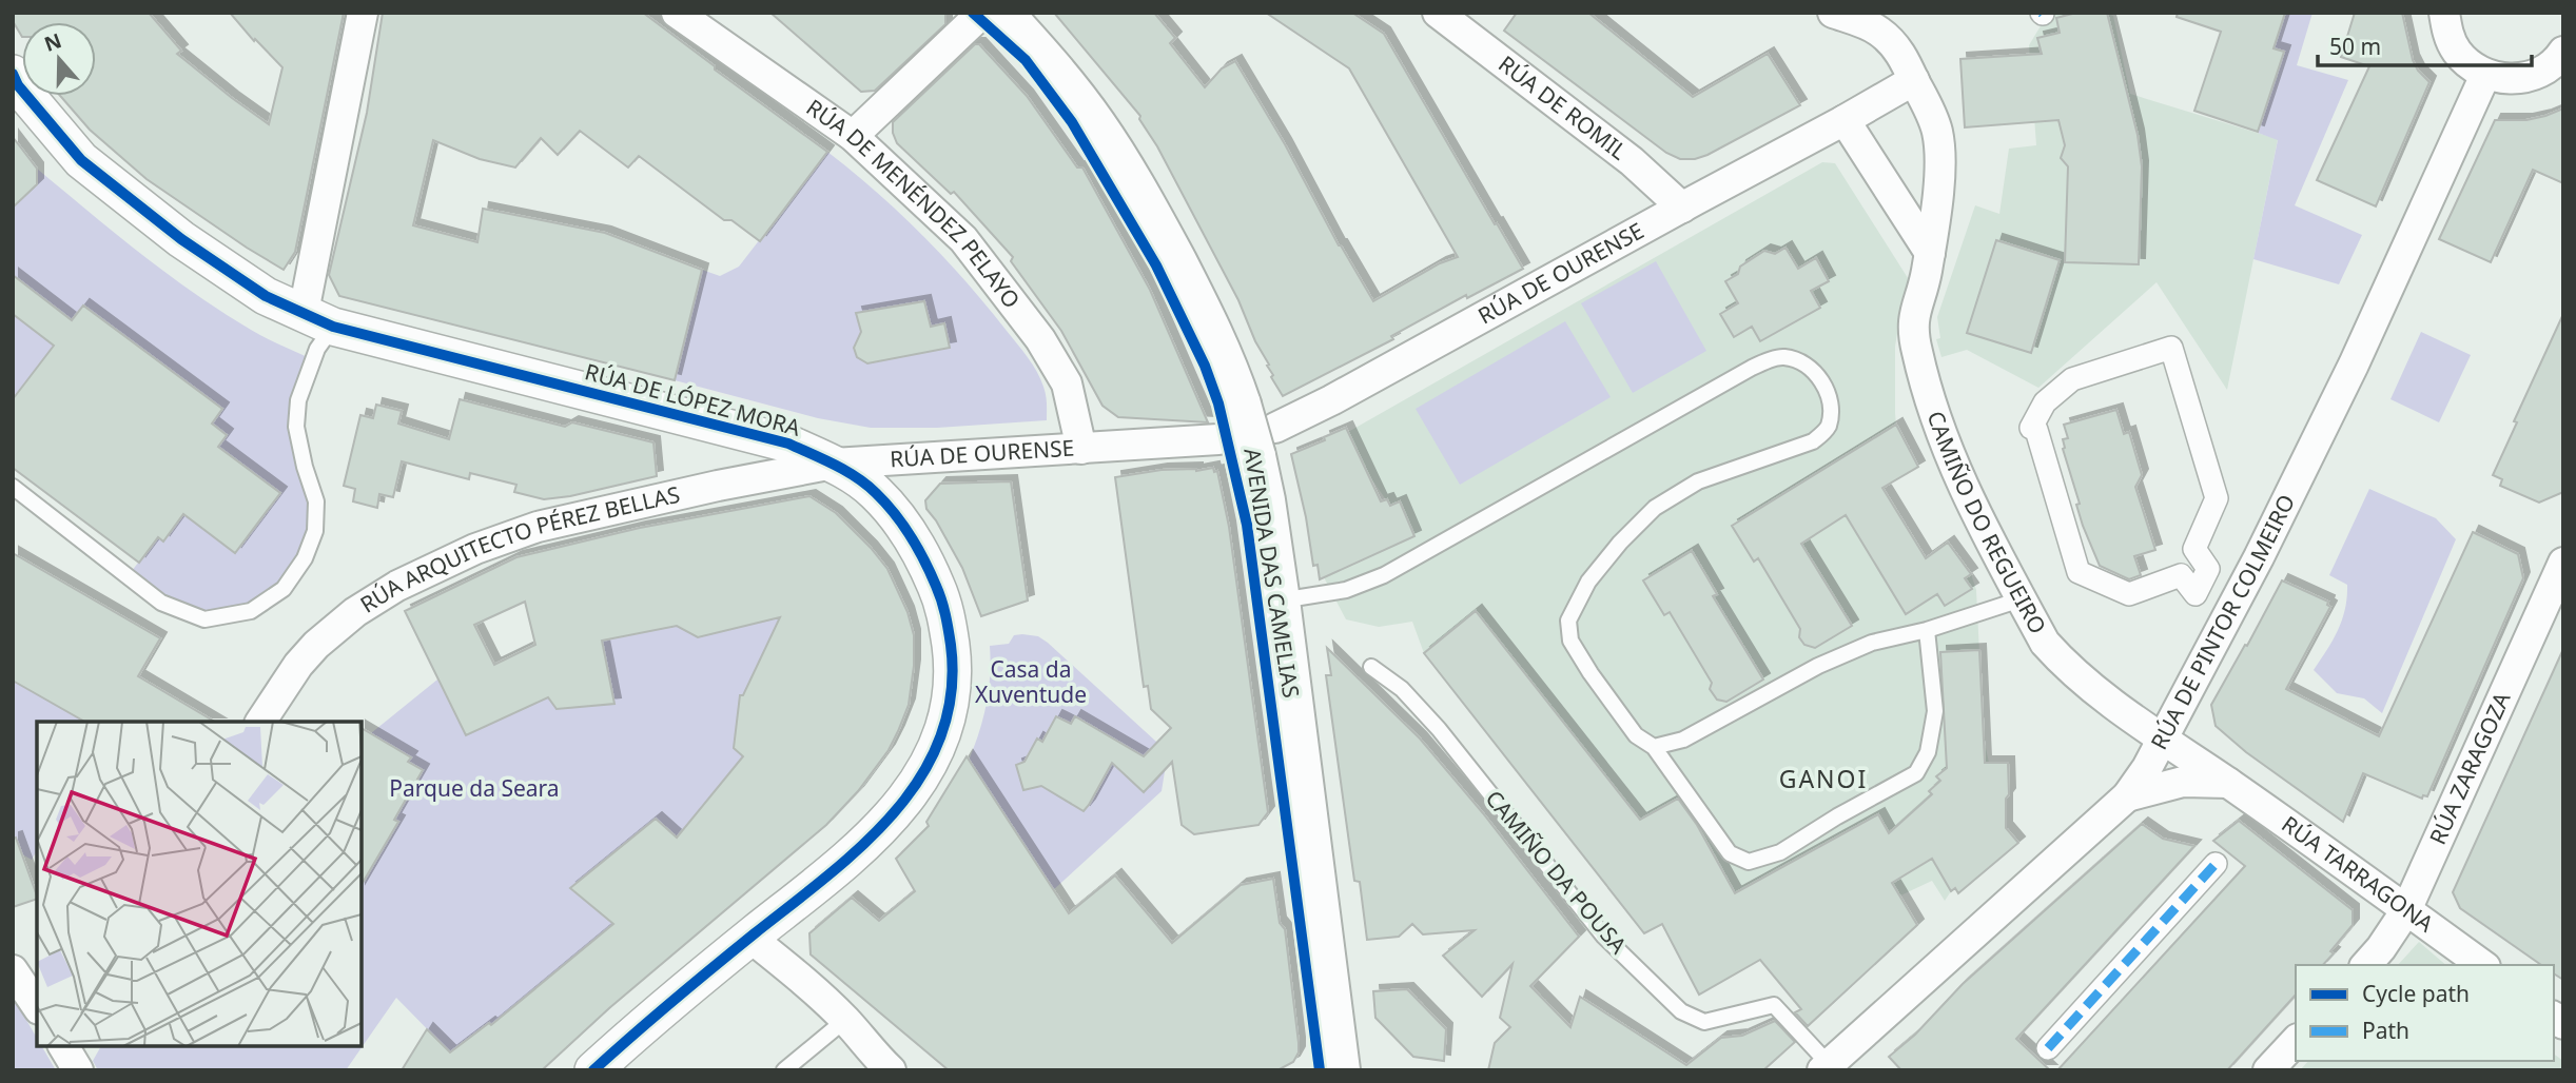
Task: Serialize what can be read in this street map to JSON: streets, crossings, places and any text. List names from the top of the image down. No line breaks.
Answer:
{"streets":{"main road":["AVENIDA DAS CAMELIAS"],"street":["RÚA DE ROMIL","RÚA DE MENÉNDEZ PELAYO","RÚA DE OURENSE","RÚA DE LÓPEZ MORA","CAMIÑO DO REGUEIRO","RÚA ARQUITECTO PÉREZ BELLAS","RÚA DE PINTOR COLMEIRO","RÚA ZARAGOZA","RÚA TARRAGONA"],"lane":["CAMIÑO DA POUSA"]},"crossings":[["RÚA DE ROMIL","RÚA DE OURENSE"],["RÚA DE MENÉNDEZ PELAYO","RÚA DE OURENSE"],["RÚA DE OURENSE","RÚA DE LÓPEZ MORA"],["RÚA DE OURENSE","RÚA ARQUITECTO PÉREZ BELLAS"],["RÚA DE OURENSE","AVENIDA DAS CAMELIAS"],["RÚA DE LÓPEZ MORA","RÚA ARQUITECTO PÉREZ BELLAS"],["CAMIÑO DO REGUEIRO","RÚA DE PINTOR COLMEIRO"],["CAMIÑO DO REGUEIRO","RÚA TARRAGONA"],["RÚA DE PINTOR COLMEIRO","CAMIÑO DA POUSA"],["RÚA DE PINTOR COLMEIRO","RÚA TARRAGONA"],["RÚA ZARAGOZA","RÚA TARRAGONA"]],"districts":["GANOI"],"parks":["Casa da Xuventude","Parque da Seara"],"legend":["Cycle path","Path"],"scale_bar":"50 m","north":"top"}
